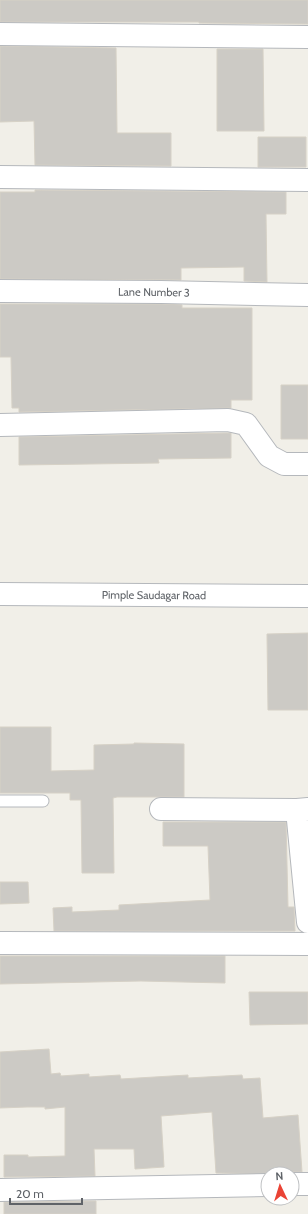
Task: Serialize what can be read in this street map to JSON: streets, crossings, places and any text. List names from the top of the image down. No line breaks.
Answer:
{"streets":{"street":["Lane Number 3","Pimple Saudagar Road"]},"scale_bar":"20 m","north":"top"}
